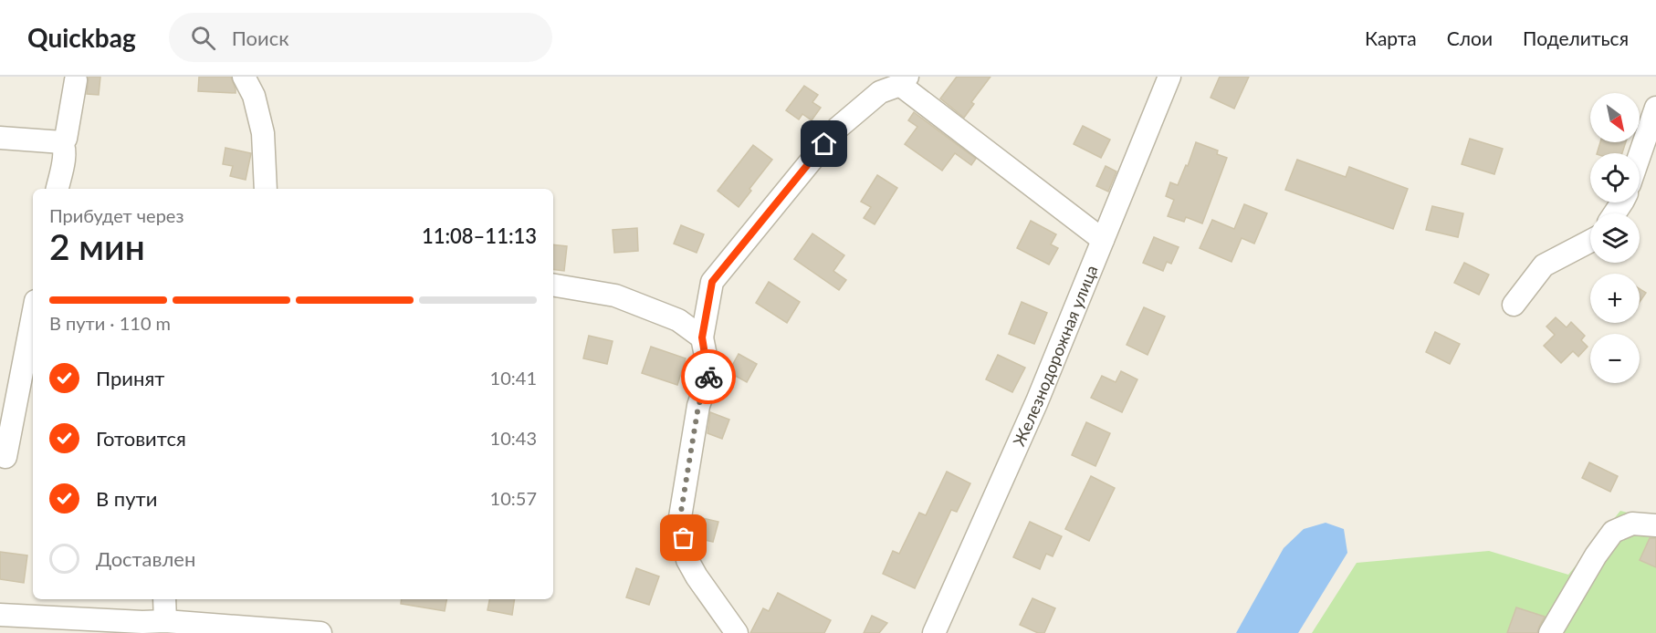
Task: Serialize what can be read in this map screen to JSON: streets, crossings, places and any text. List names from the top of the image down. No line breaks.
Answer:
{"streets":{"street":["Железнодорожная улица"]},"north":"bottom right","page":{"header":"Quickbag","search":"Поиск","nav":["Карта","Слои","Поделиться"],"map_buttons":["+","−"],"heading":["2 мин","Прибудет через","11:08–11:13"],"bar":"В пути · 110 m","list":[["Принят","10:41"],["Готовится","10:43"],["В пути","10:57"],"Доставлен"]}}
